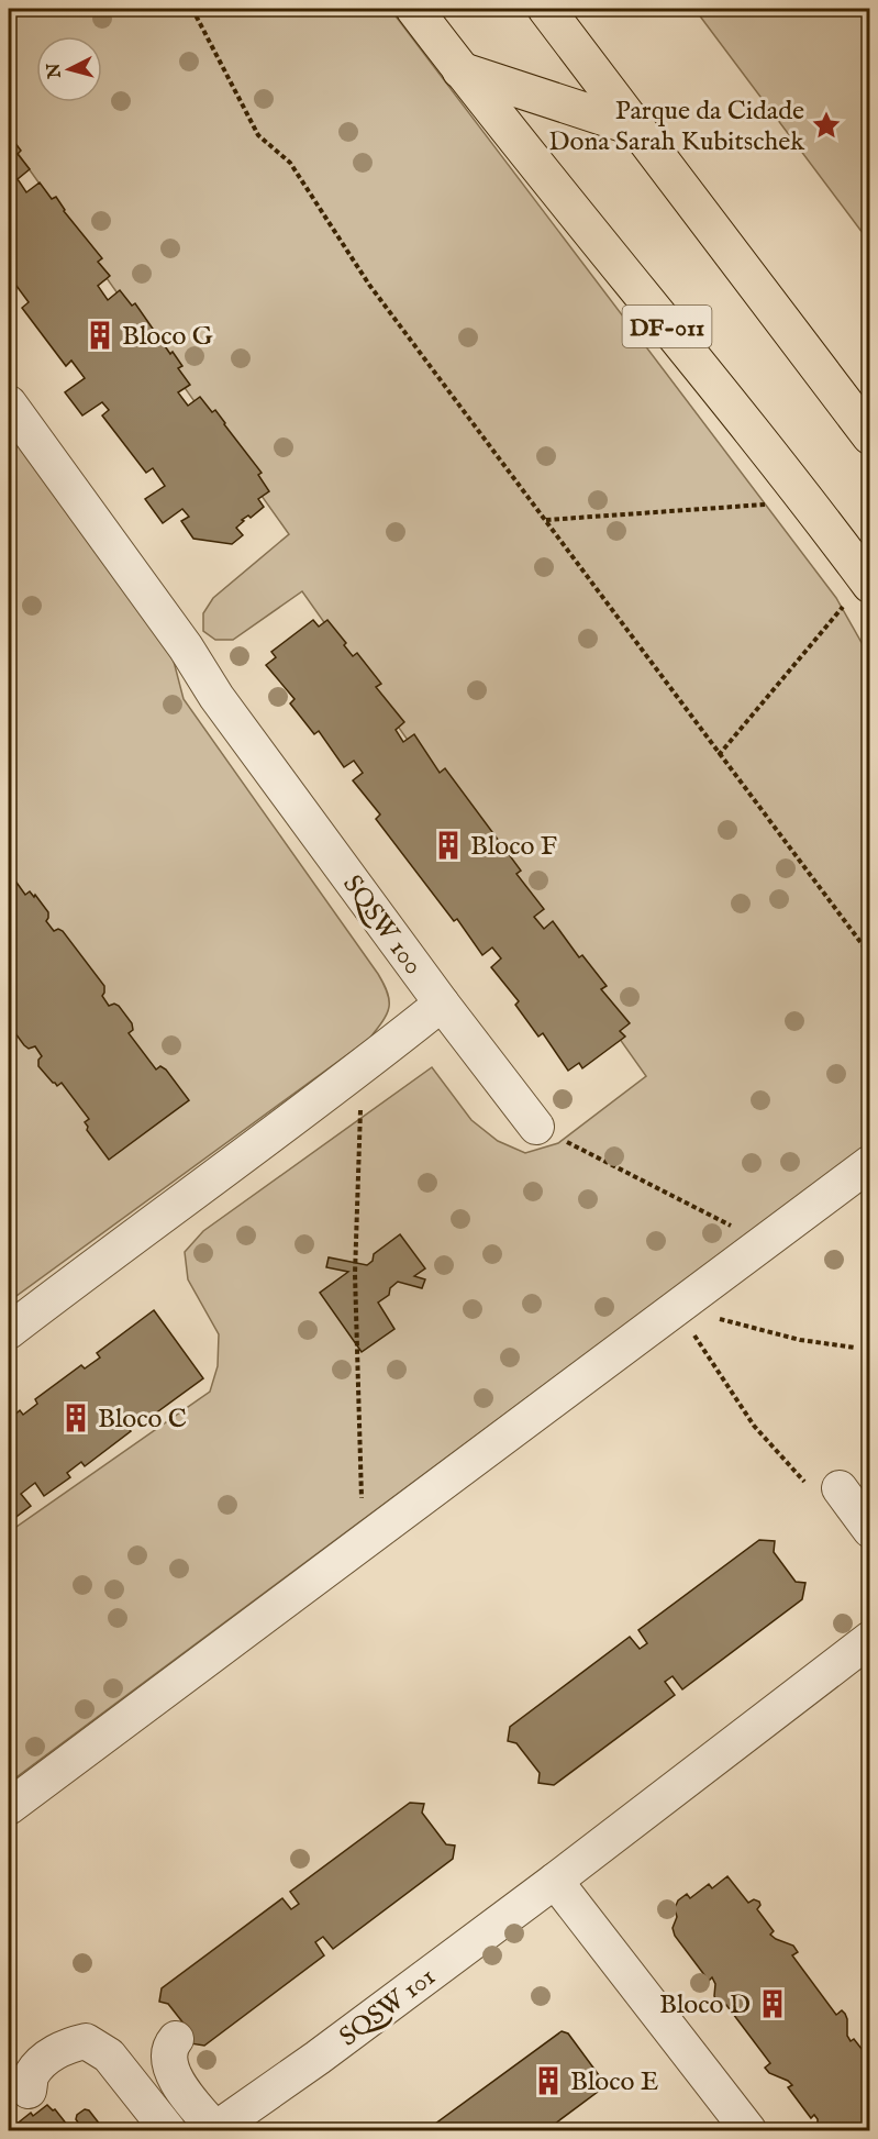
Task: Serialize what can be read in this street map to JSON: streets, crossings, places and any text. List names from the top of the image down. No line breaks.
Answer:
{"streets":{"main road":["DF-011"],"street":["SQSW 100","SQSW 101"]},"places":{"place":["Parque da Cidade Dona Sarah Kubitschek"],"building":["Bloco G","Bloco F","Bloco C","Bloco D","Bloco E"]},"north":"left"}
